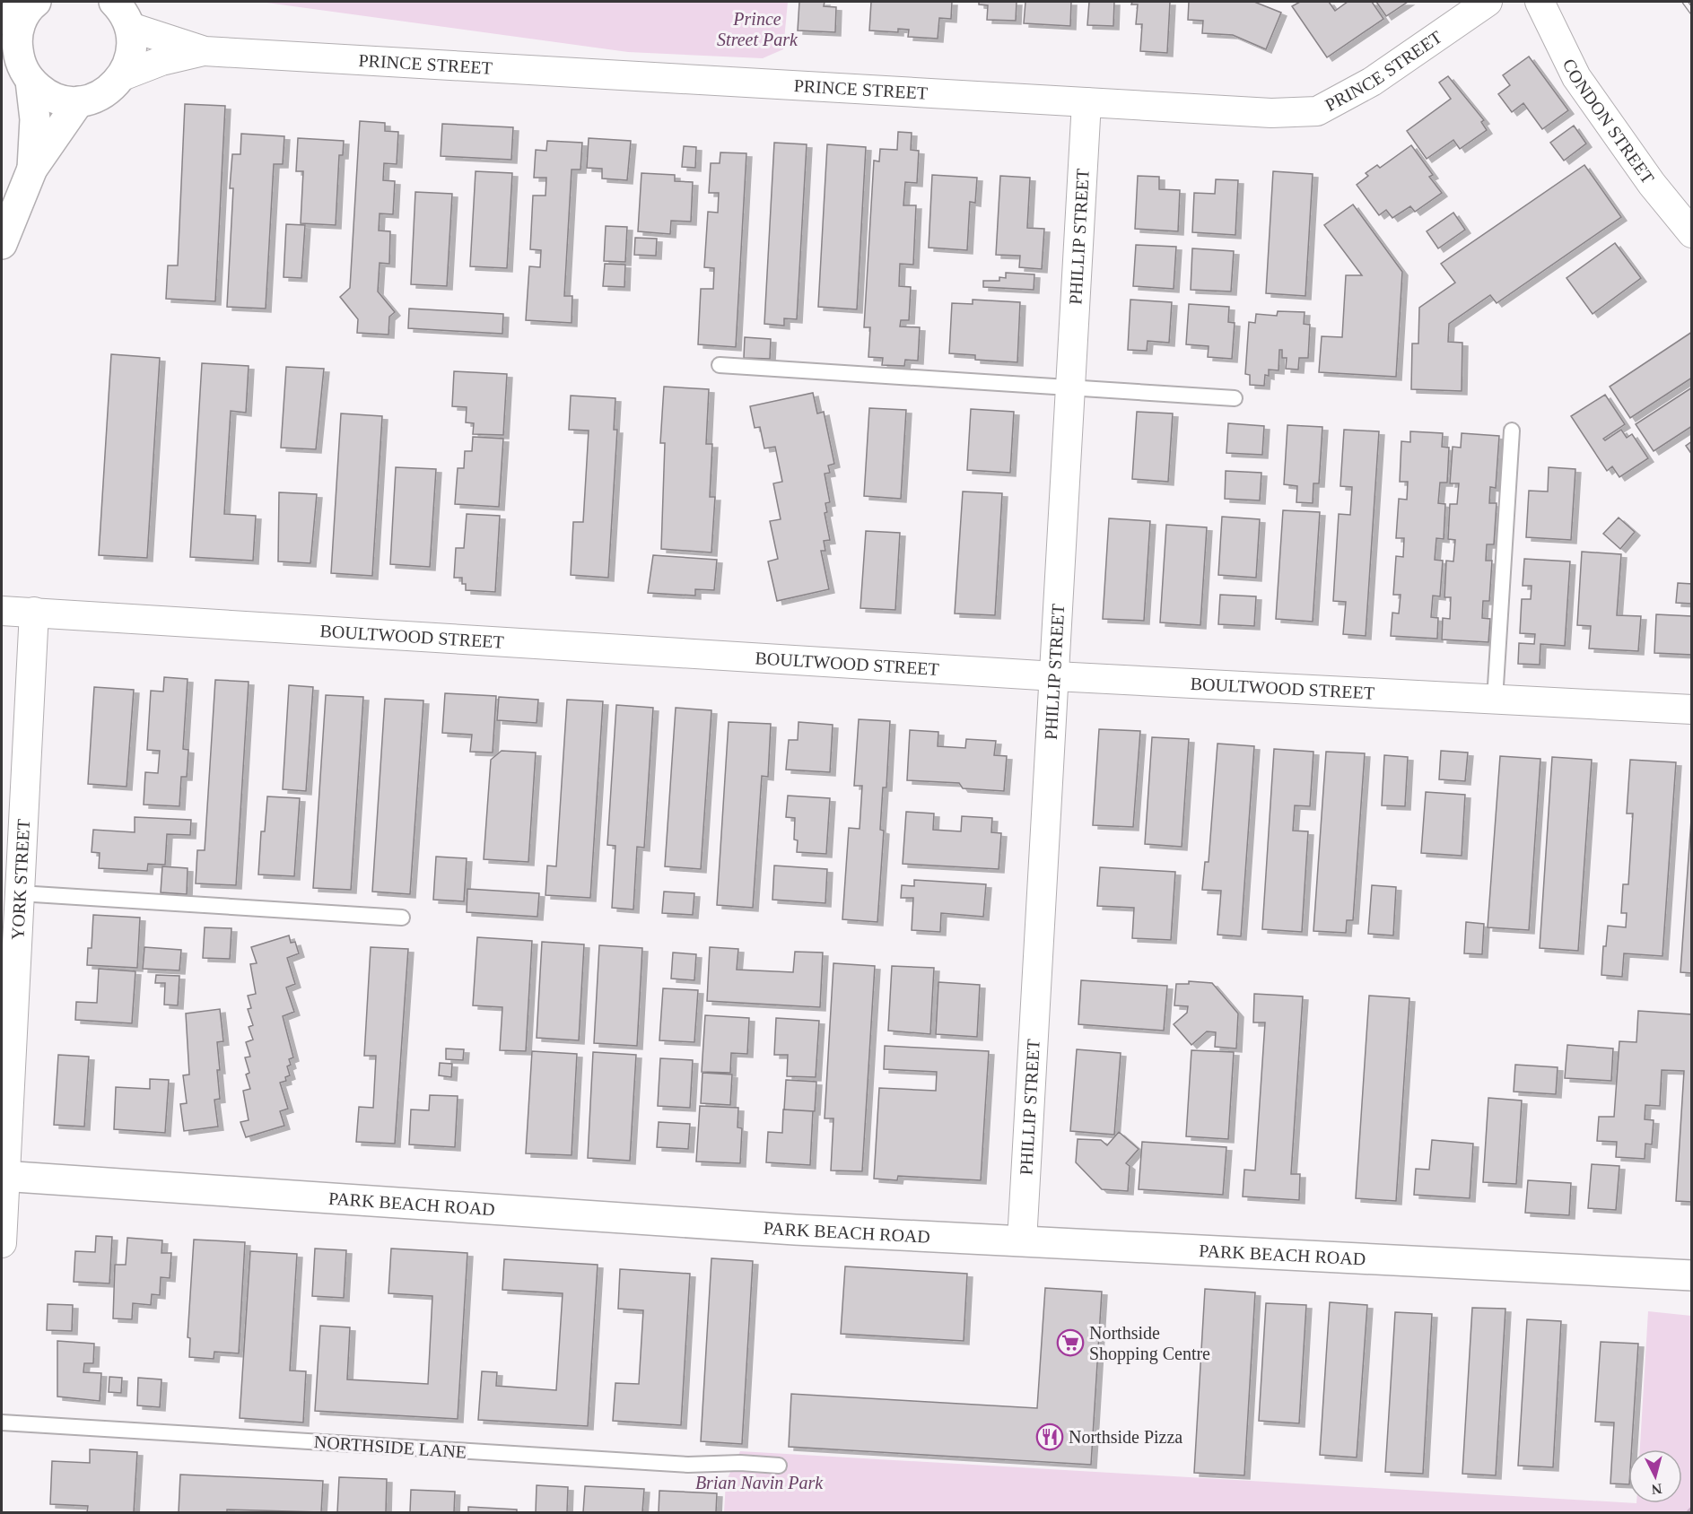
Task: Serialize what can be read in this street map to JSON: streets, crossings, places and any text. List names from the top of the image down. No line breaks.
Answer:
{"streets":{"street":["PRINCE STREET","CONDON STREET","PHILLIP STREET","BOULTWOOD STREET","YORK STREET","PARK BEACH ROAD"],"lane":["NORTHSIDE LANE"]},"crossings":[["PRINCE STREET","PHILLIP STREET"],["PHILLIP STREET","BOULTWOOD STREET"],["PHILLIP STREET","PARK BEACH ROAD"],["BOULTWOOD STREET","YORK STREET"],["YORK STREET","PARK BEACH ROAD"]],"parks":["Prince Street Park","Brian Navin Park"],"places":{"supermarket":["Northside Shopping Centre"],"restaurant":["Northside Pizza"]},"north":"bottom"}
